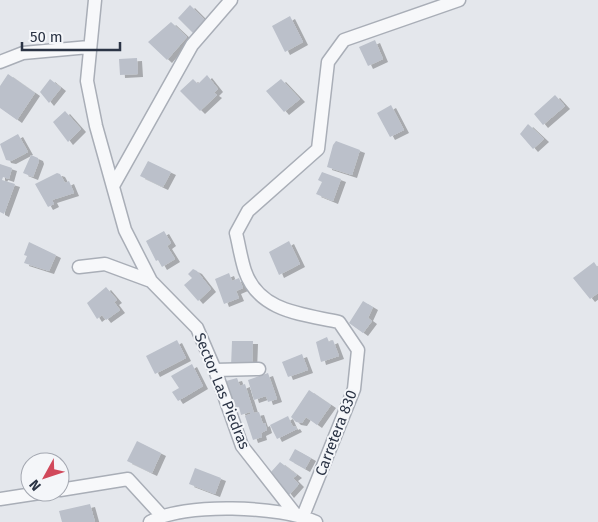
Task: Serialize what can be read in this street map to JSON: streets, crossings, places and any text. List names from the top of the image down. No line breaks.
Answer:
{"streets":{"street":["Sector Las Piedras","Carretera 830"]},"crossings":[["Sector Las Piedras","Carretera 830"]],"scale_bar":"50 m","north":"bottom left"}
